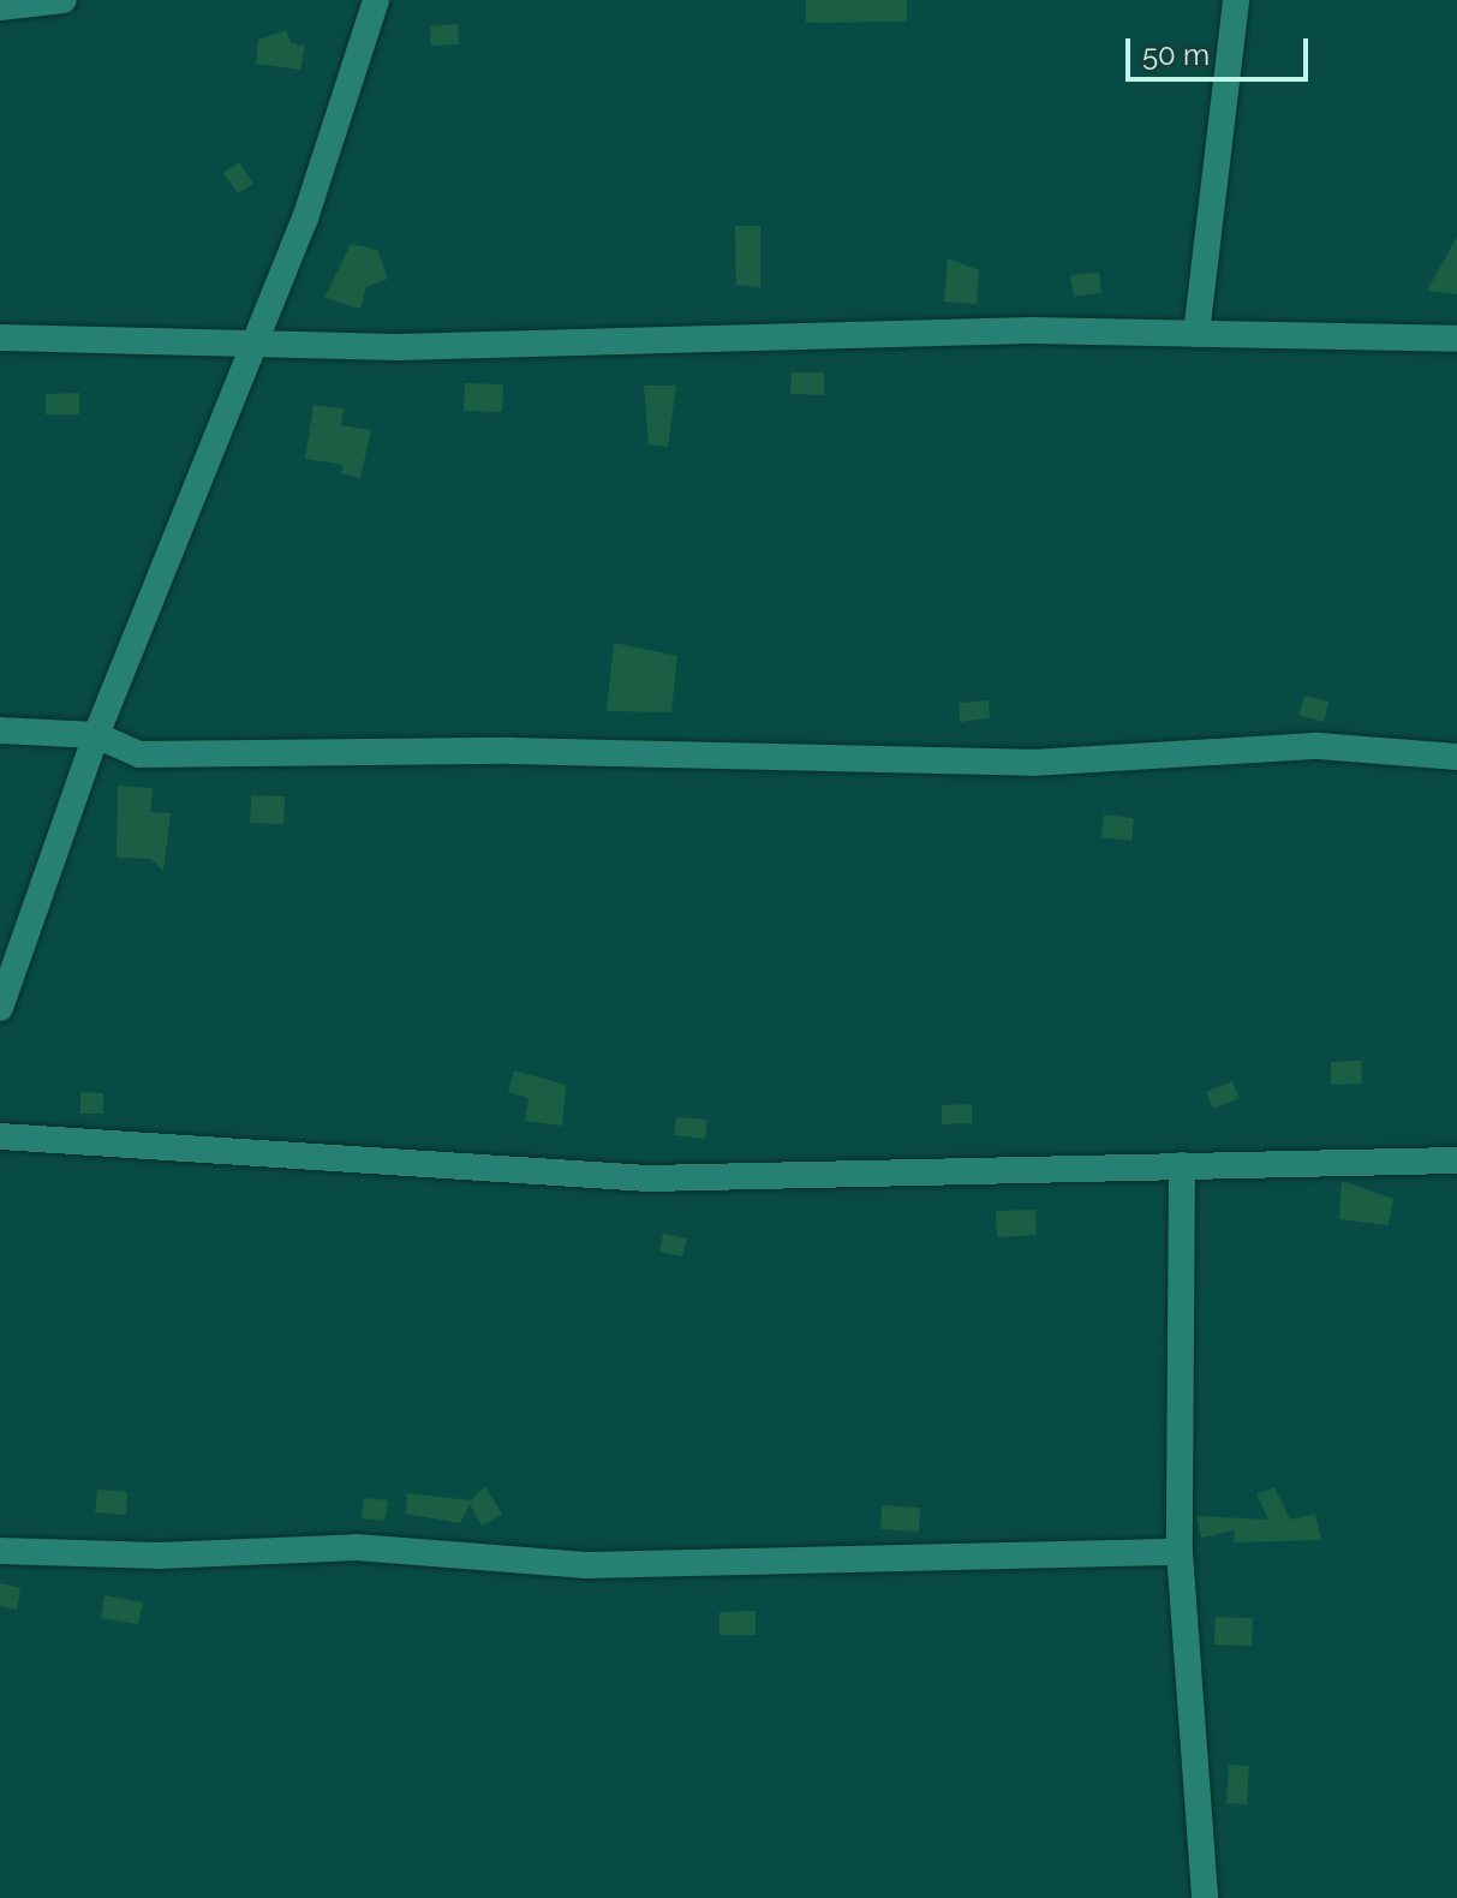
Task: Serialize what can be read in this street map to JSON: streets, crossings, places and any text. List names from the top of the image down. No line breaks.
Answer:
{"scale_bar":"50 m"}
